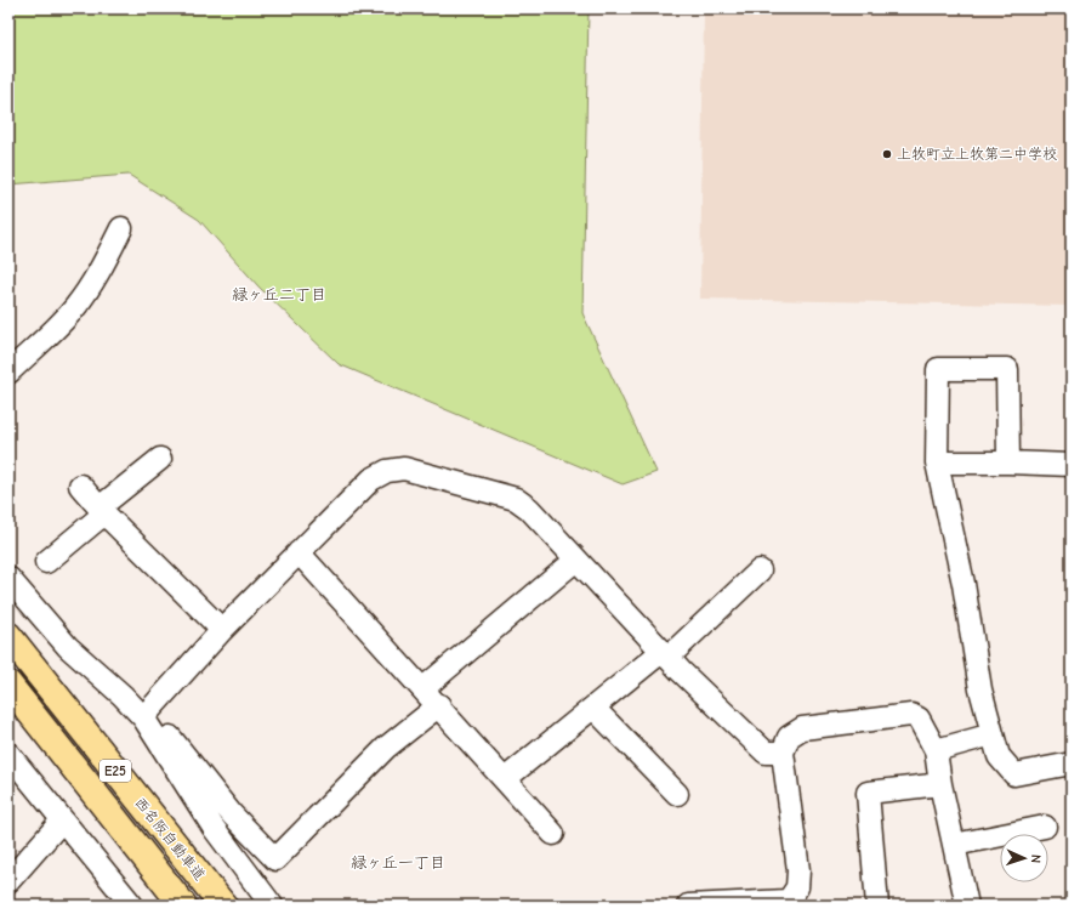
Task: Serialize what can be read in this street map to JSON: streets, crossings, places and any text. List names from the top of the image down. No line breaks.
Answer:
{"streets":{"highway":["E25","西名阪自動車道"]},"districts":["緑ヶ丘二丁目","緑ヶ丘一丁目"],"places":["上牧町立上牧第二中学校"],"north":"right"}
